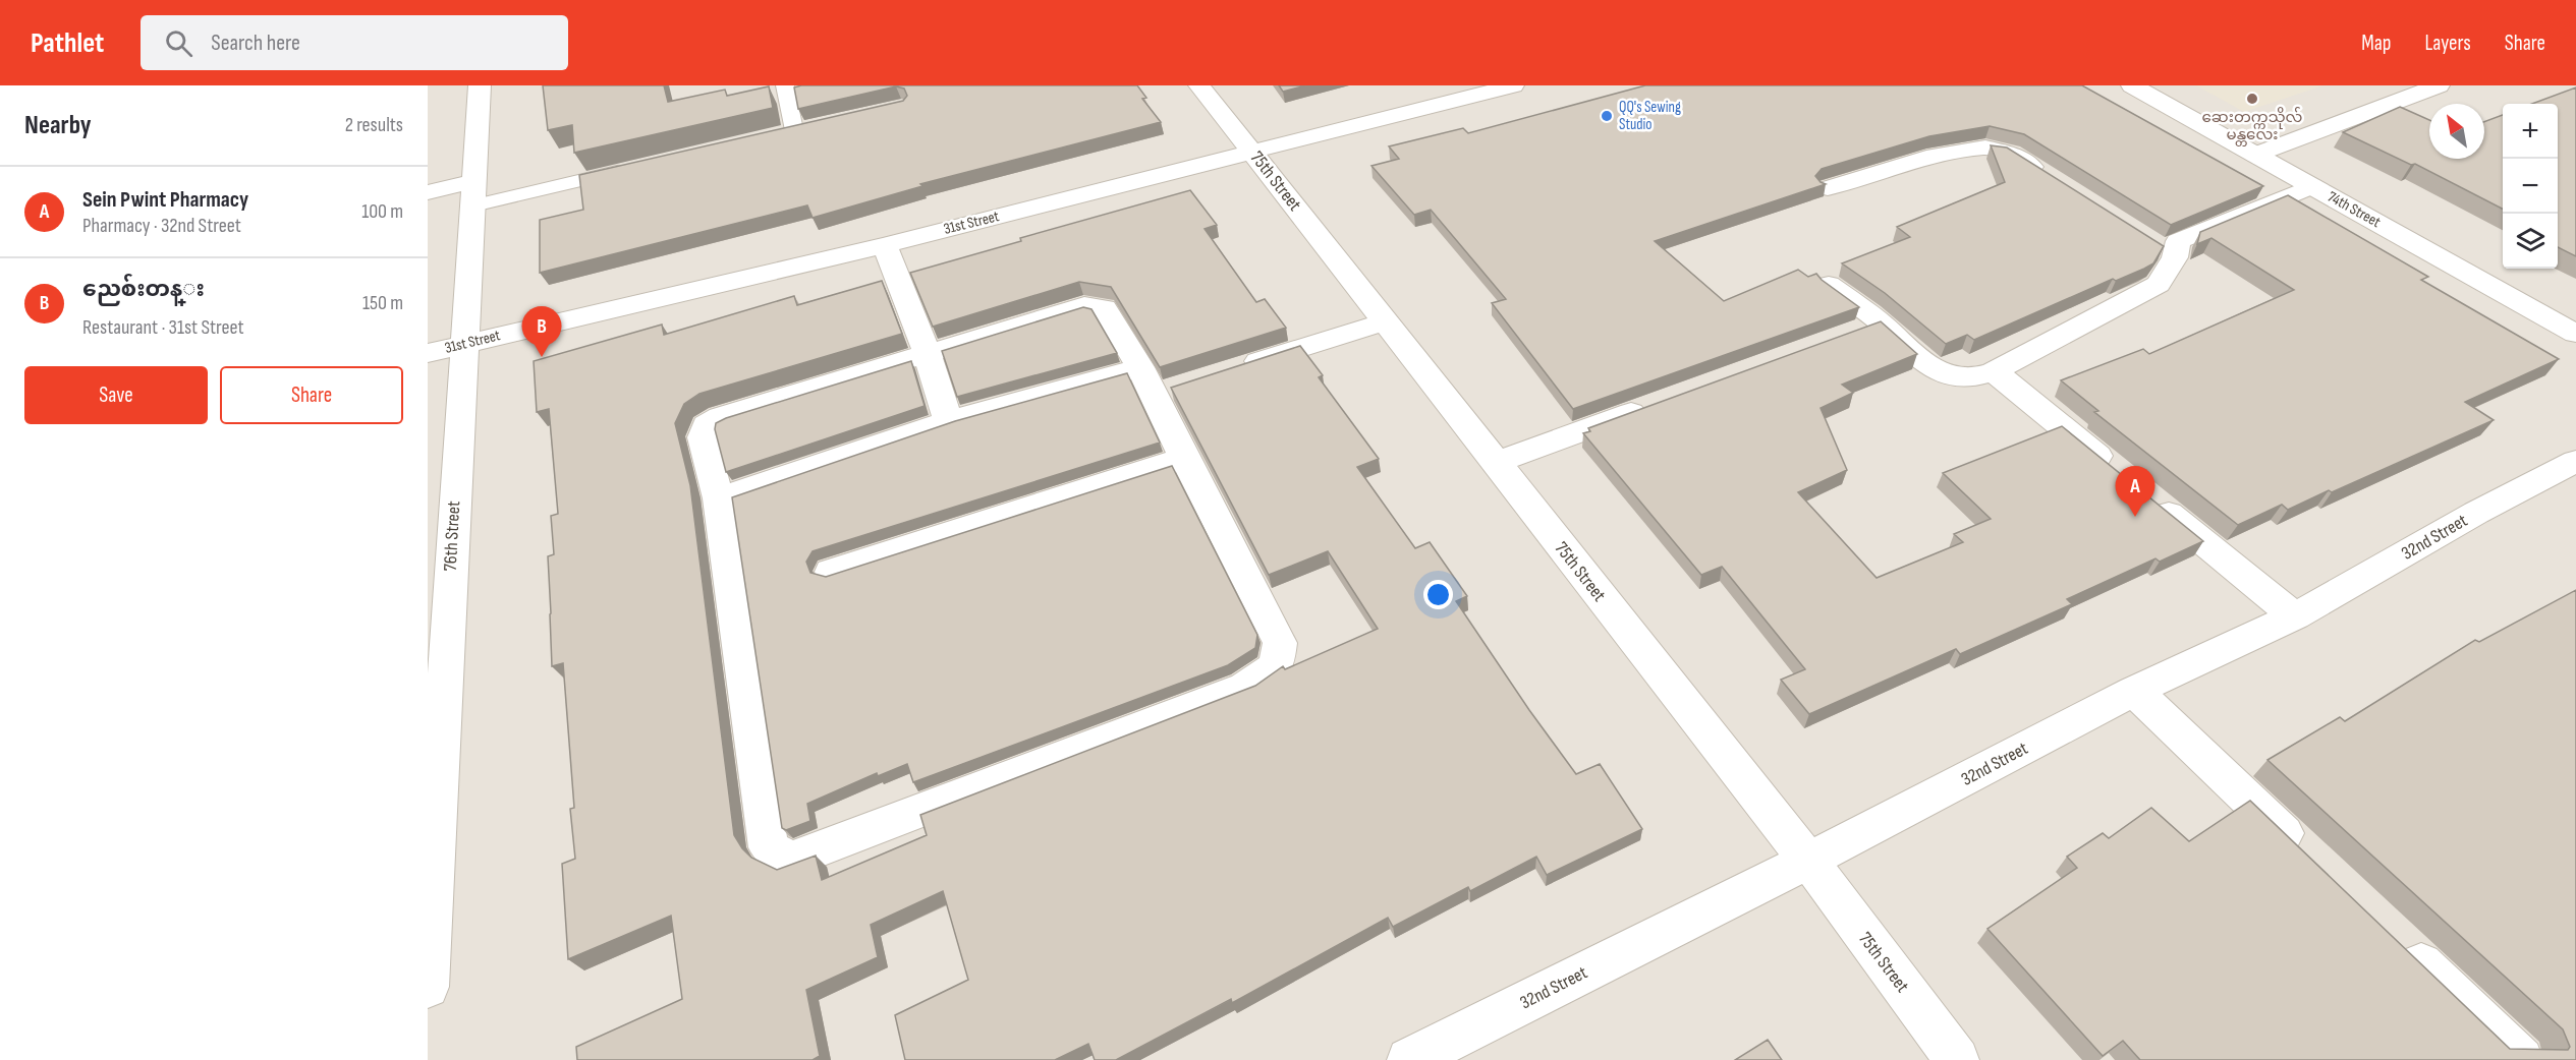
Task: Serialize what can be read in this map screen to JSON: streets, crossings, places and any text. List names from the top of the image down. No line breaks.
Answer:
{"streets":{"street":["75th Street","74th Street","31st Street","76th Street","32nd Street"]},"crossings":[["75th Street","31st Street"],["75th Street","32nd Street"],["31st Street","76th Street"]],"places":["ဆေးတက္ကသိုလ် မန္တလေး","QQ's Sewing Studio"],"north":"top left","page":{"header":"Pathlet","search":"Search here","nav":["Map","Layers","Share"],"heading":["Nearby","2 results"],"map_buttons":["+","−"],"list":[{"mark":"A","name":"Sein Pwint Pharmacy","note":"Pharmacy · 32nd Street","value":"100 m"},{"mark":"B","name":"ညေစ်းတန္း","note":"Restaurant · 31st Street","value":"150 m"}],"pins":["B","A"],"buttons":["Save","Share"]}}
